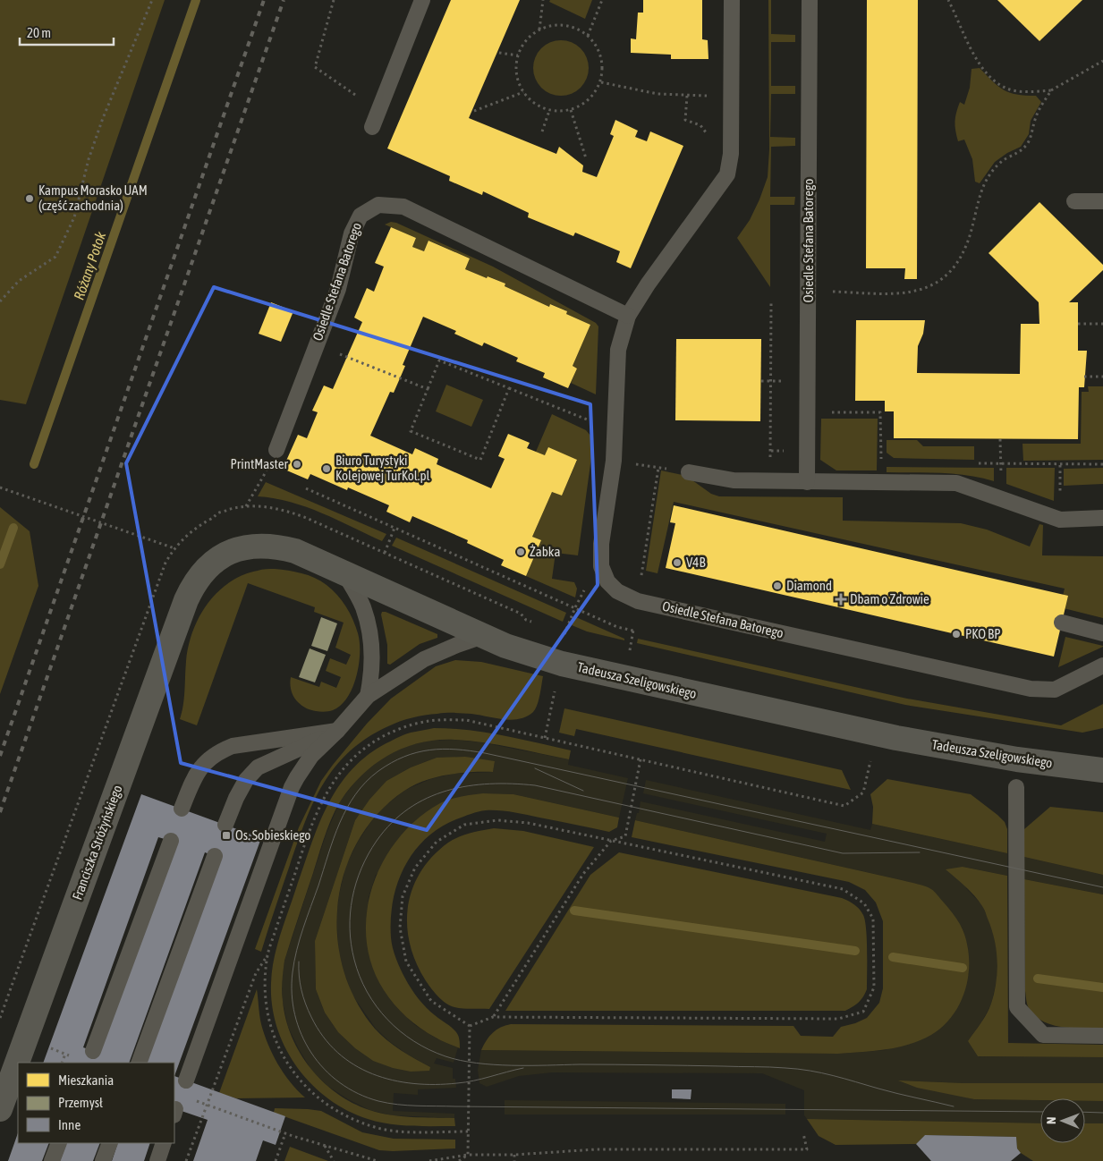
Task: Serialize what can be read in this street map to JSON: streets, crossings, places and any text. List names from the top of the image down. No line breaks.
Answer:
{"streets":{"street":["Tadeusza Szeligowskiego","Franciszka Stróżyńskiego"],"lane":["Osiedle Stefana Batorego"]},"crossings":[["Tadeusza Szeligowskiego","Franciszka Stróżyńskiego"]],"water":["Różany Potok"],"places":{"other":["Kampus Morasko UAM (część zachodnia)","PrintMaster","Biuro Turystyki Kolejowej TurKol.pl","Żabka","V4B","Diamond","PKO BP"],"health":["Dbam o Zdrowie"],"transit":["Os. Sobieskiego"]},"legend":["Mieszkania","Przemysł","Inne"],"scale_bar":"20 m","north":"left"}
